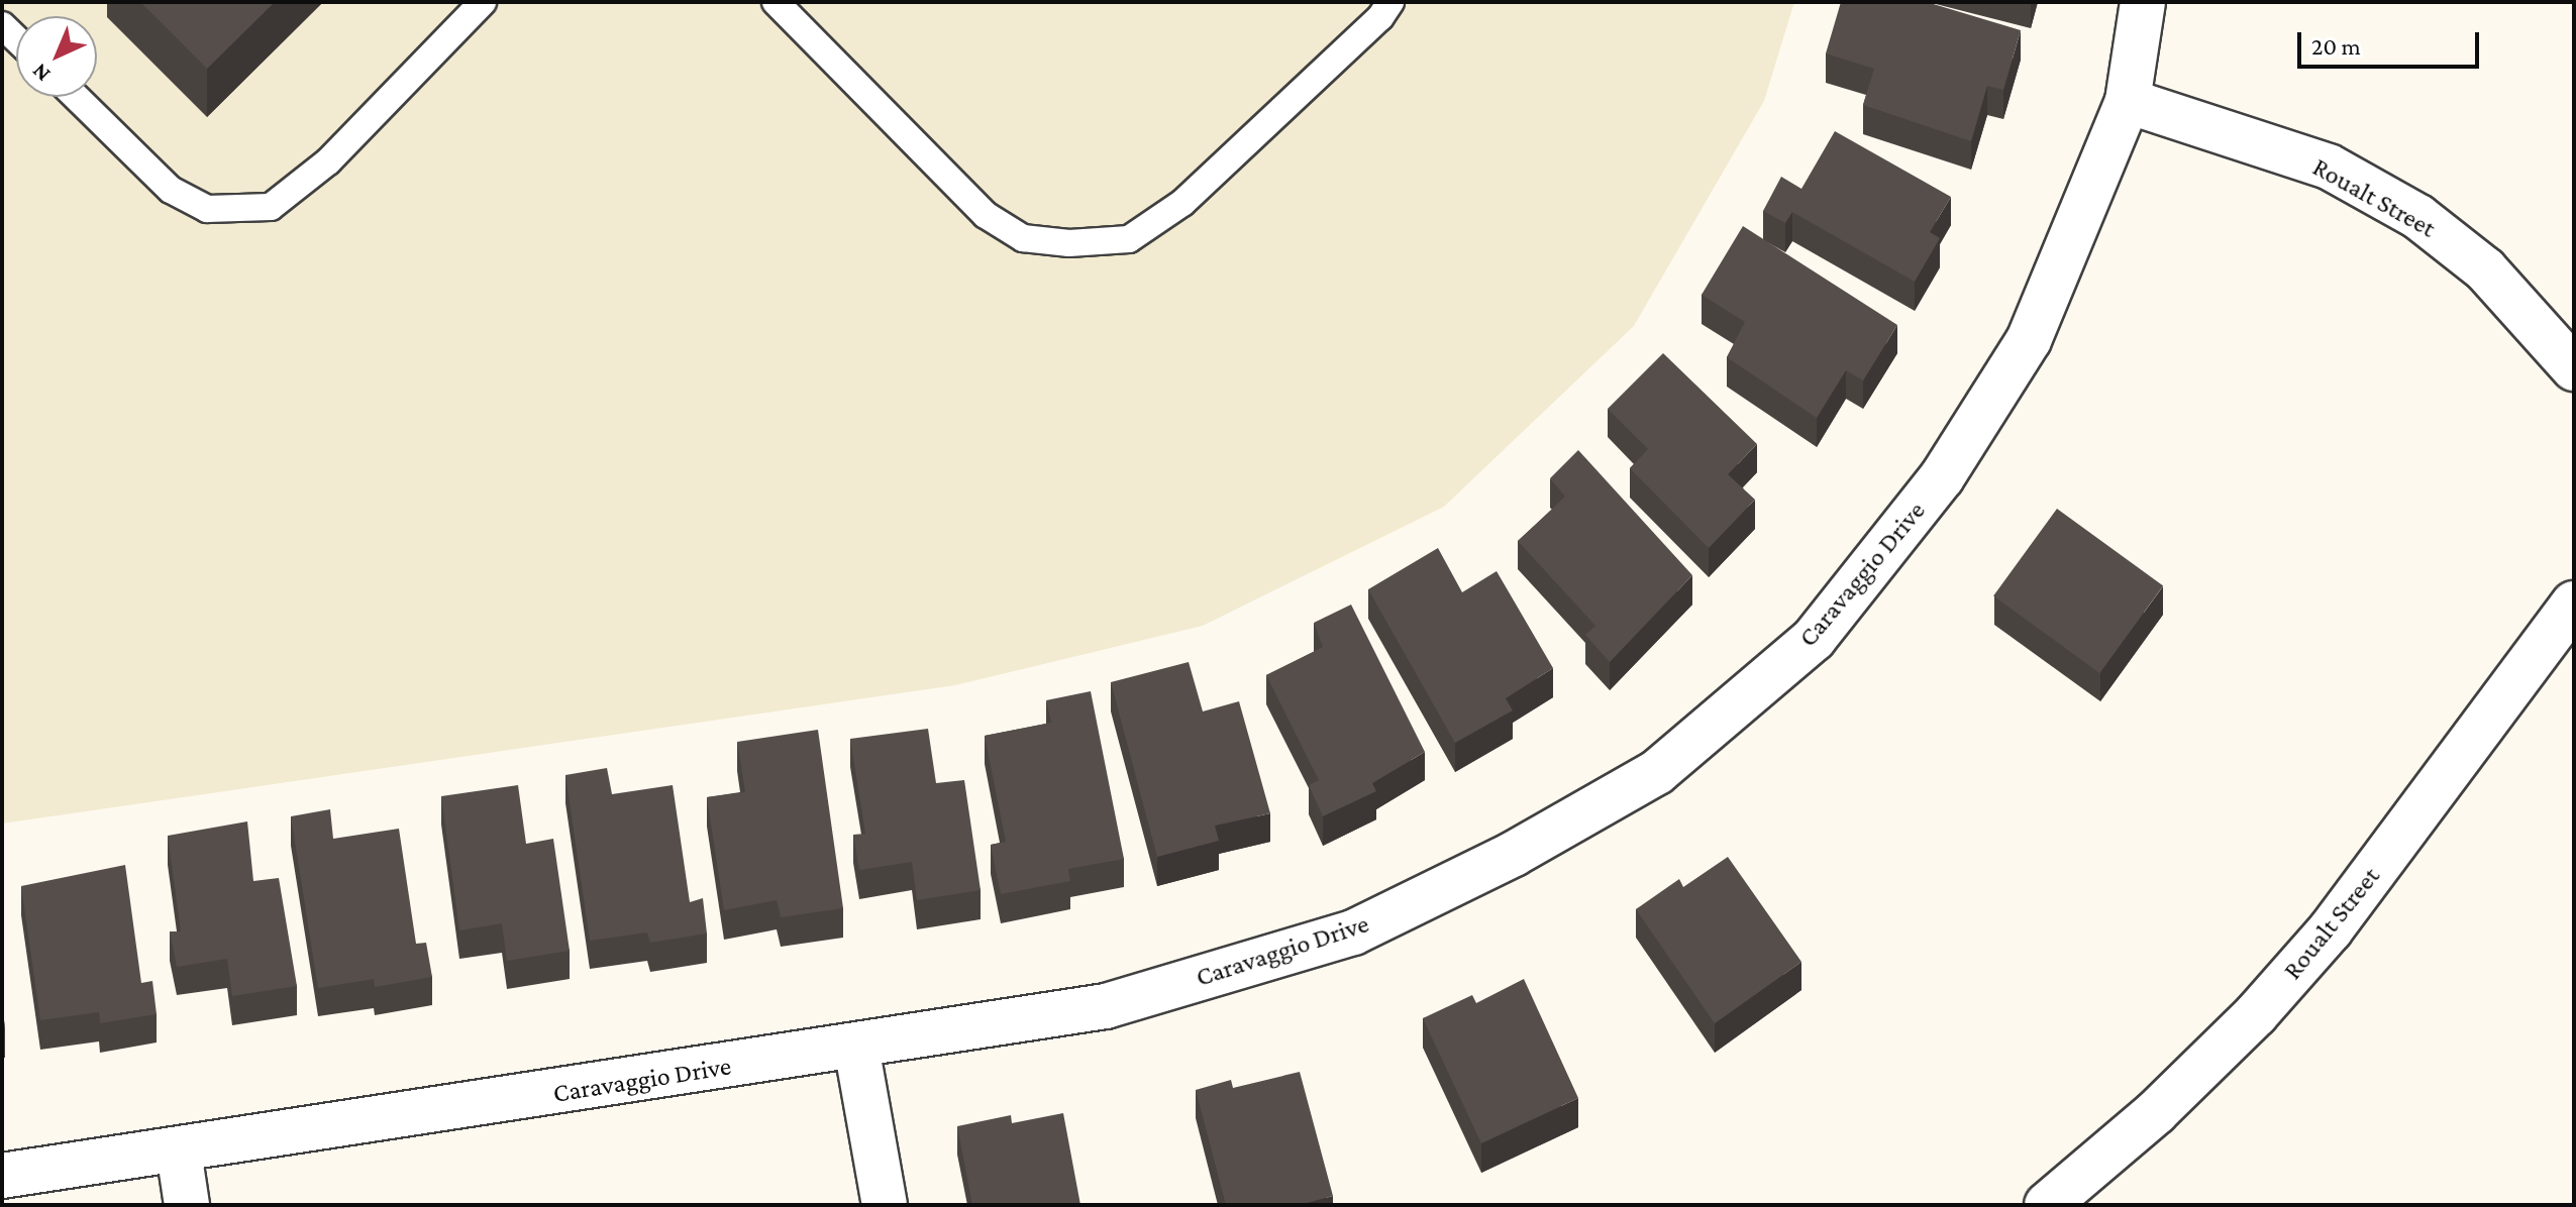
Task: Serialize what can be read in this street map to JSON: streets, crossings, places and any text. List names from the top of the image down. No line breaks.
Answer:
{"streets":{"street":["Roualt Street","Caravaggio Drive"]},"crossings":[["Roualt Street","Caravaggio Drive"]],"scale_bar":"20 m","north":"bottom left"}
